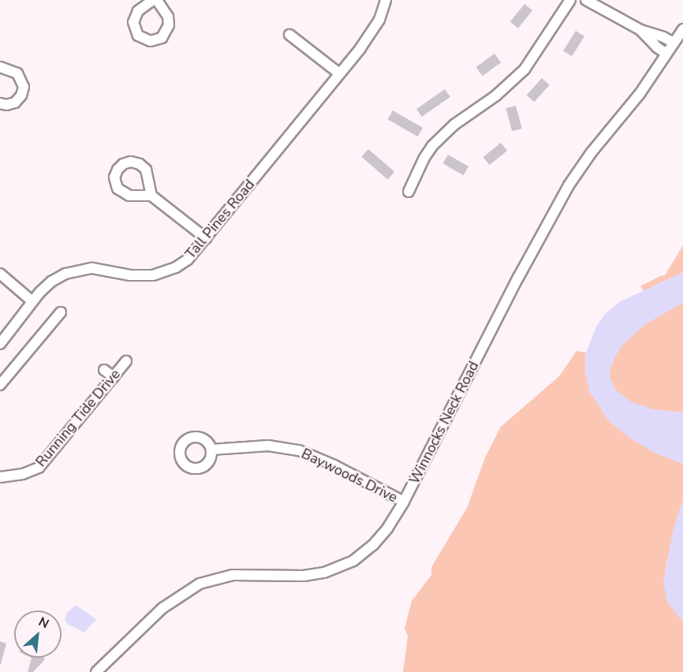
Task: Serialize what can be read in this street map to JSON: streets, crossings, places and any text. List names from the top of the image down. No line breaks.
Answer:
{"streets":{"street":["Tall Pines Road","Running Tide Drive","Winnocks Neck Road","Baywoods Drive"]},"crossings":[["Winnocks Neck Road","Baywoods Drive"]],"north":"top right"}
